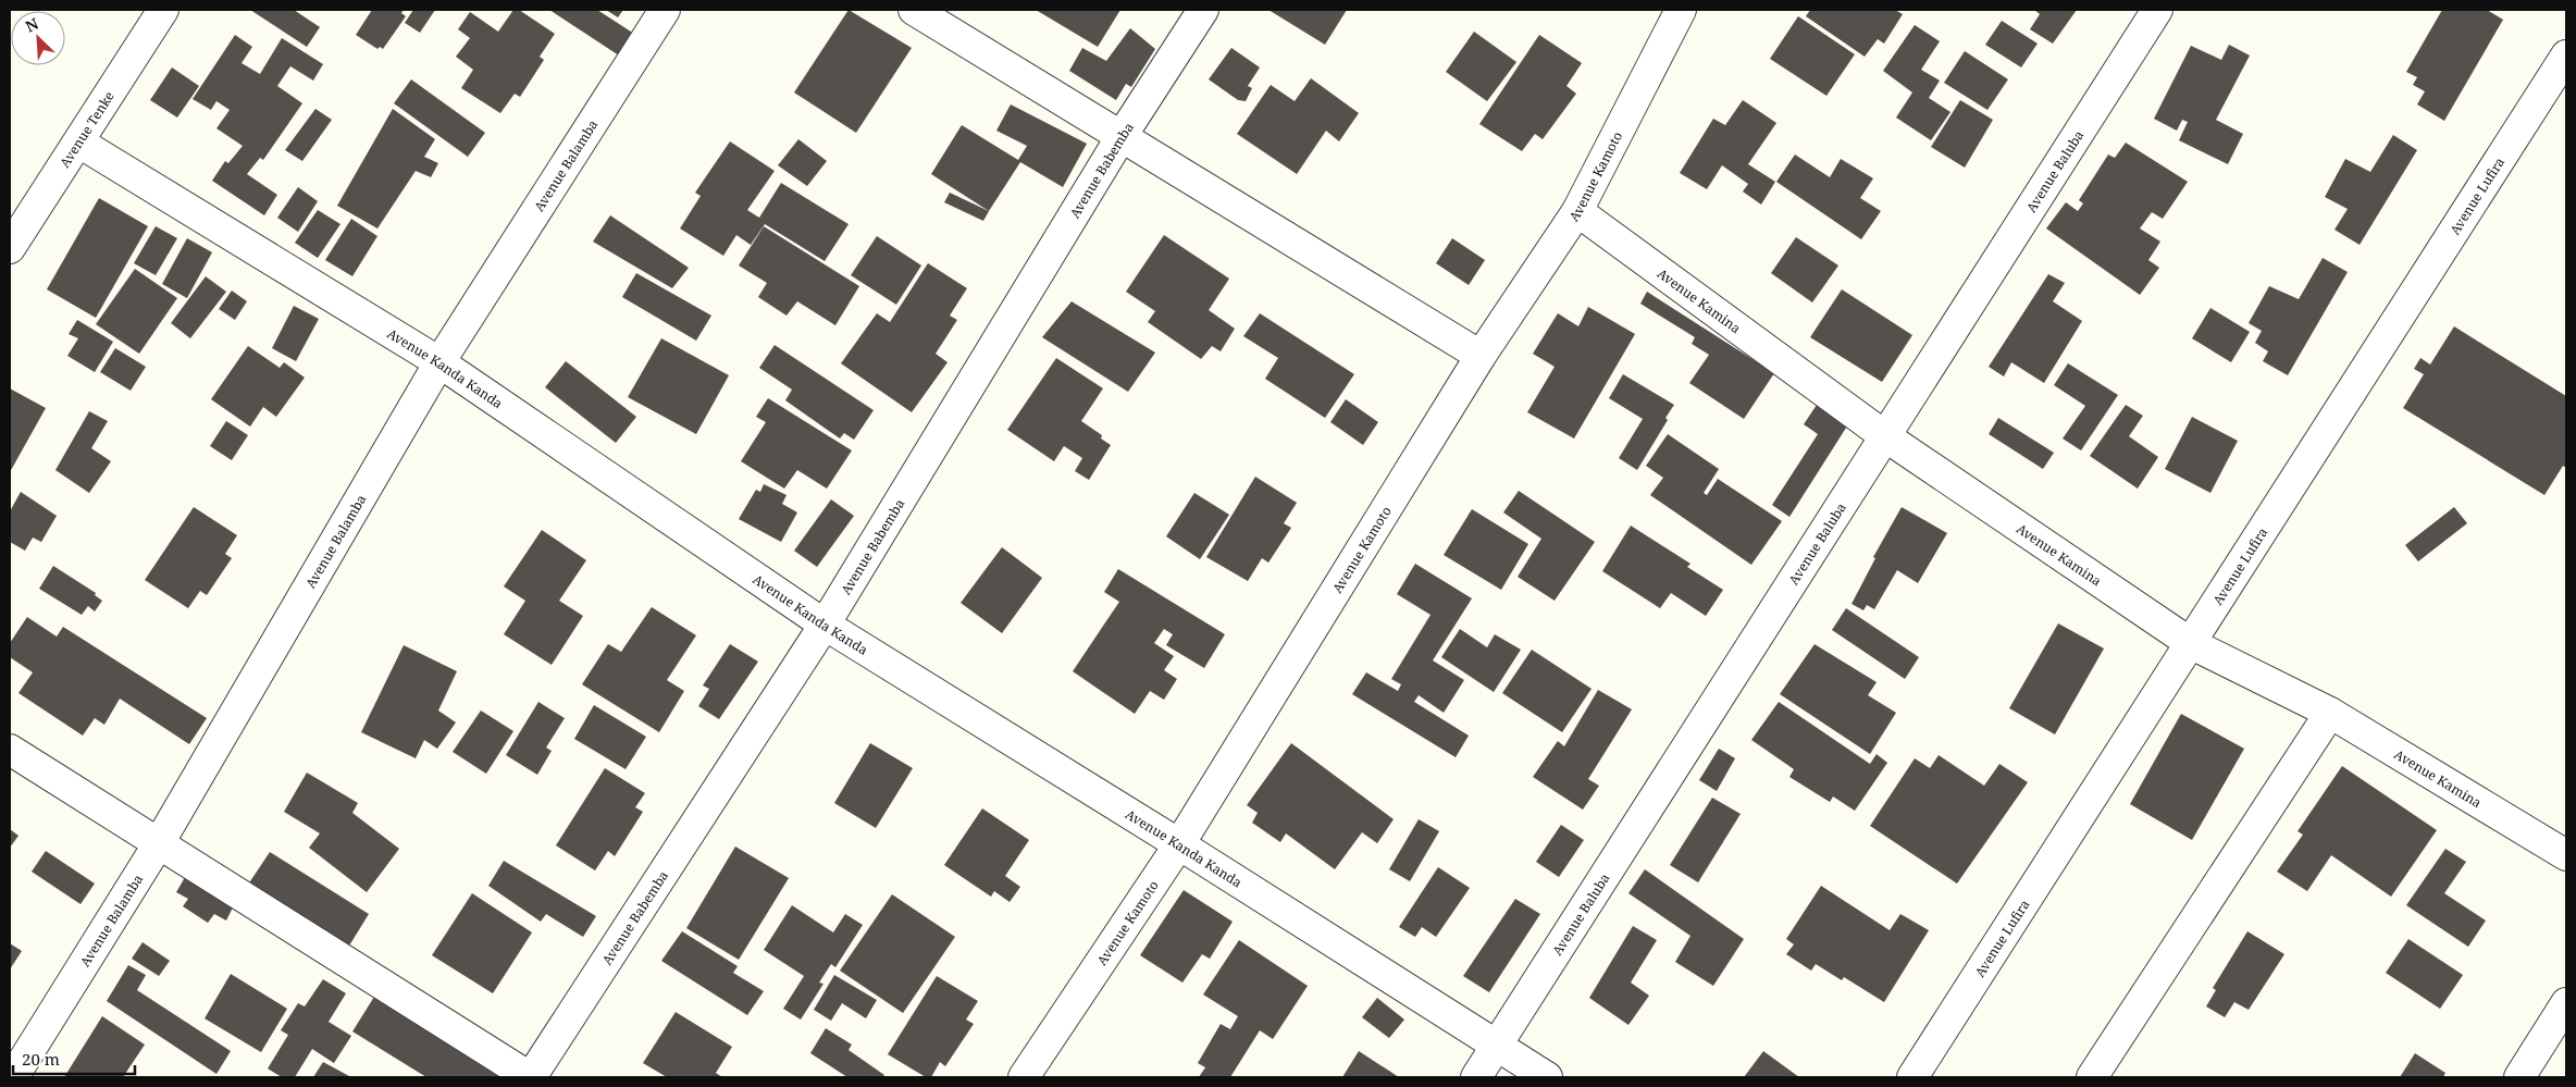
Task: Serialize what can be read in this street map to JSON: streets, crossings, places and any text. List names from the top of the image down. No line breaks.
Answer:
{"streets":{"street":["Avenue Tenke","Avenue Balamba","Avenue Babemba","Avenue Baluba","Avenue Kamoto","Avenue Lufira","Avenue Kamina","Avenue Kanda Kanda"]},"crossings":[["Avenue Tenke","Avenue Kanda Kanda"],["Avenue Balamba","Avenue Kanda Kanda"],["Avenue Babemba","Avenue Kanda Kanda"],["Avenue Baluba","Avenue Kamina"],["Avenue Baluba","Avenue Kanda Kanda"],["Avenue Kamoto","Avenue Kamina"],["Avenue Kamoto","Avenue Kanda Kanda"],["Avenue Lufira","Avenue Kamina"]],"scale_bar":"20 m","north":"top left"}
